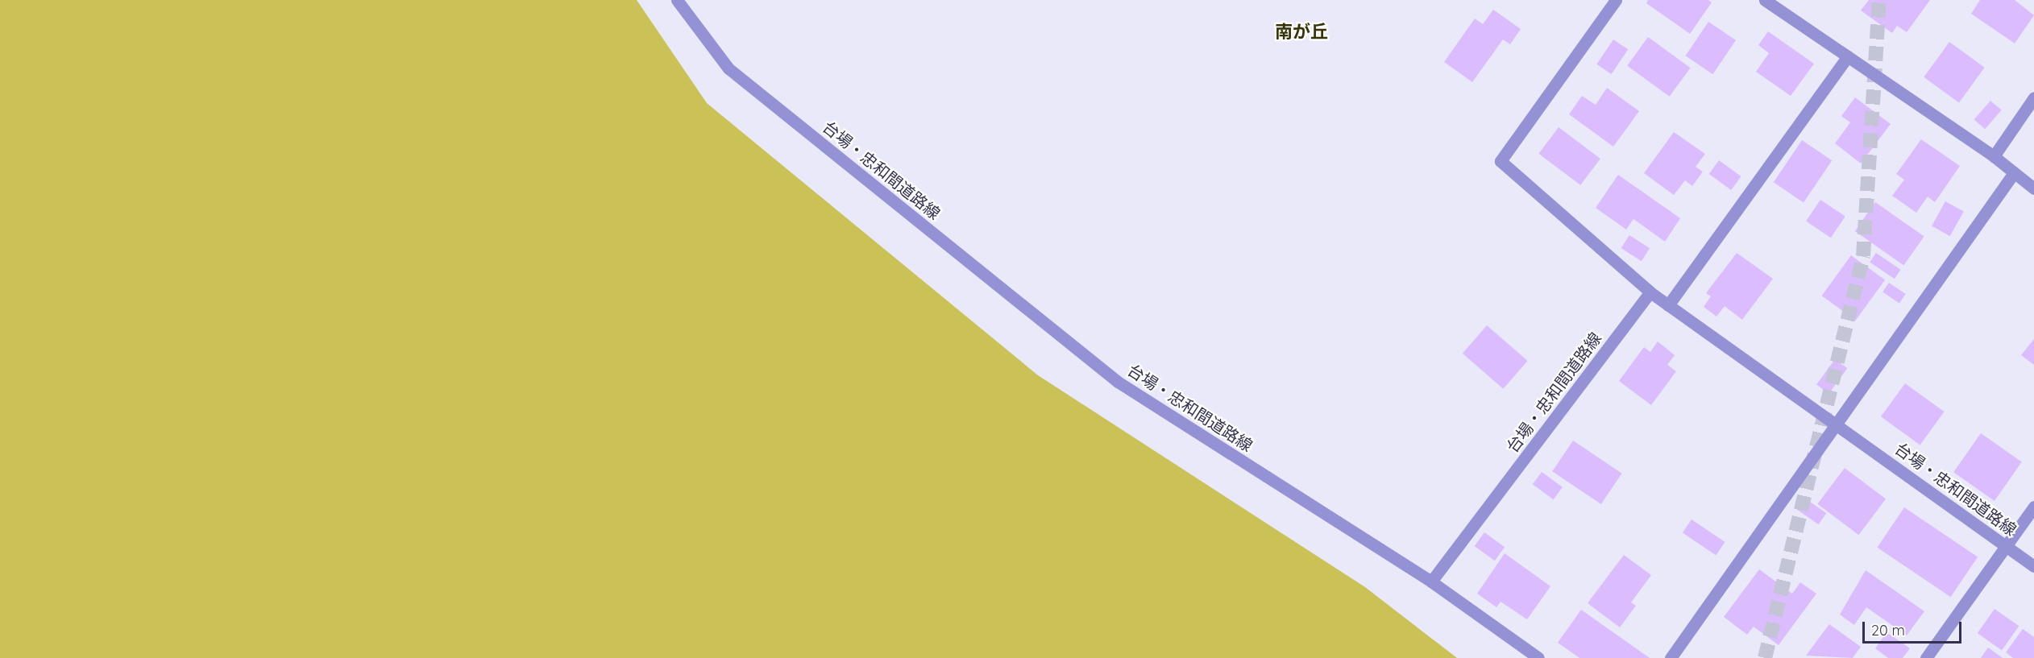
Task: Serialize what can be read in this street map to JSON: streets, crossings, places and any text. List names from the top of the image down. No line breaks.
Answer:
{"streets":{"street":["台場・忠和間道路線"]},"districts":["南が丘"],"scale_bar":"20 m"}
